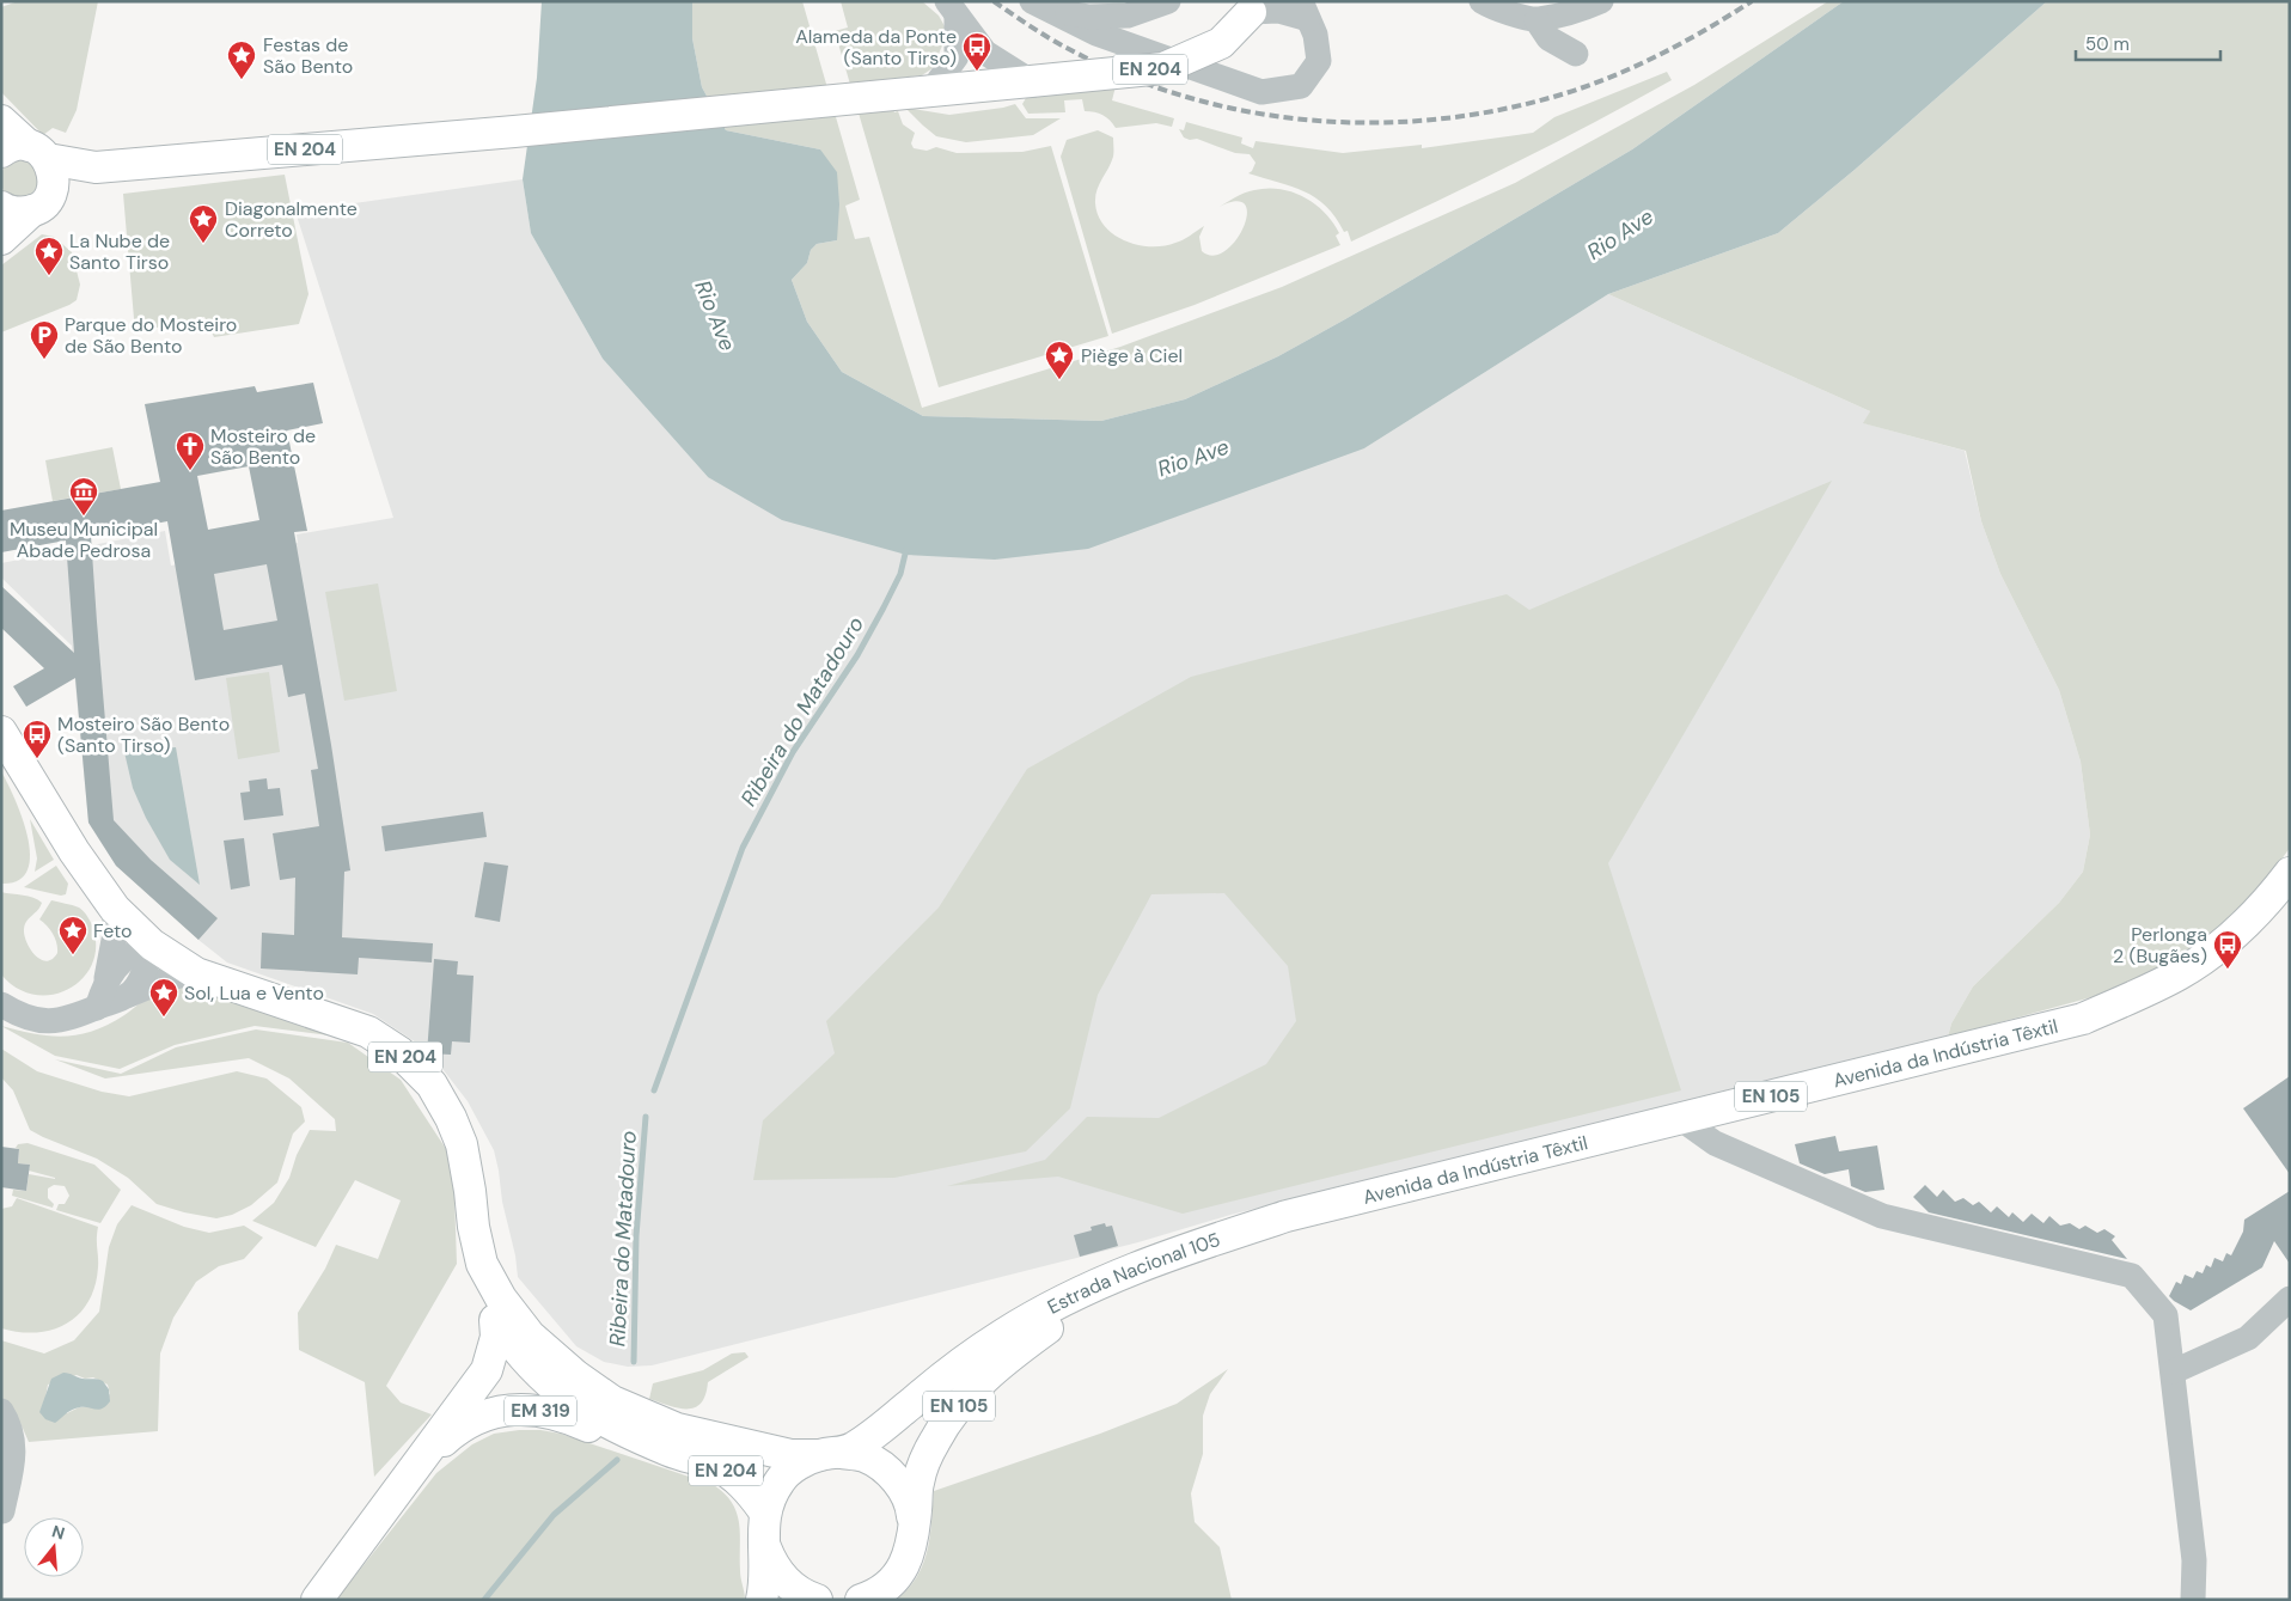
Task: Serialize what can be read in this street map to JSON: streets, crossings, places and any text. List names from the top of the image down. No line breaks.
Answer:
{"streets":{"main road":["EN 204","Avenida da Indústria Têxtil","EN 105","Estrada Nacional 105","EM 319"]},"crossings":[["EN 204","Estrada Nacional 105"],["EN 204","EM 319"],["Avenida da Indústria Têxtil","Estrada Nacional 105"]],"water":["Rio Ave","Ribeira do Matadouro"],"places":{"bus stop":["Alameda da Ponte (Santo Tirso)","Mosteiro São Bento (Santo Tirso)","Perlonga 2 (Bugães)"],"place":["Festas de São Bento","Diagonalmente Correto","La Nube de Santo Tirso","Piège à Ciel","Feto","Sol, Lua e Vento"],"parking":["Parque do Mosteiro de São Bento"],"church":["Mosteiro de São Bento"],"museum":["Museu Municipal Abade Pedrosa"]},"scale_bar":"50 m","north":"top"}
